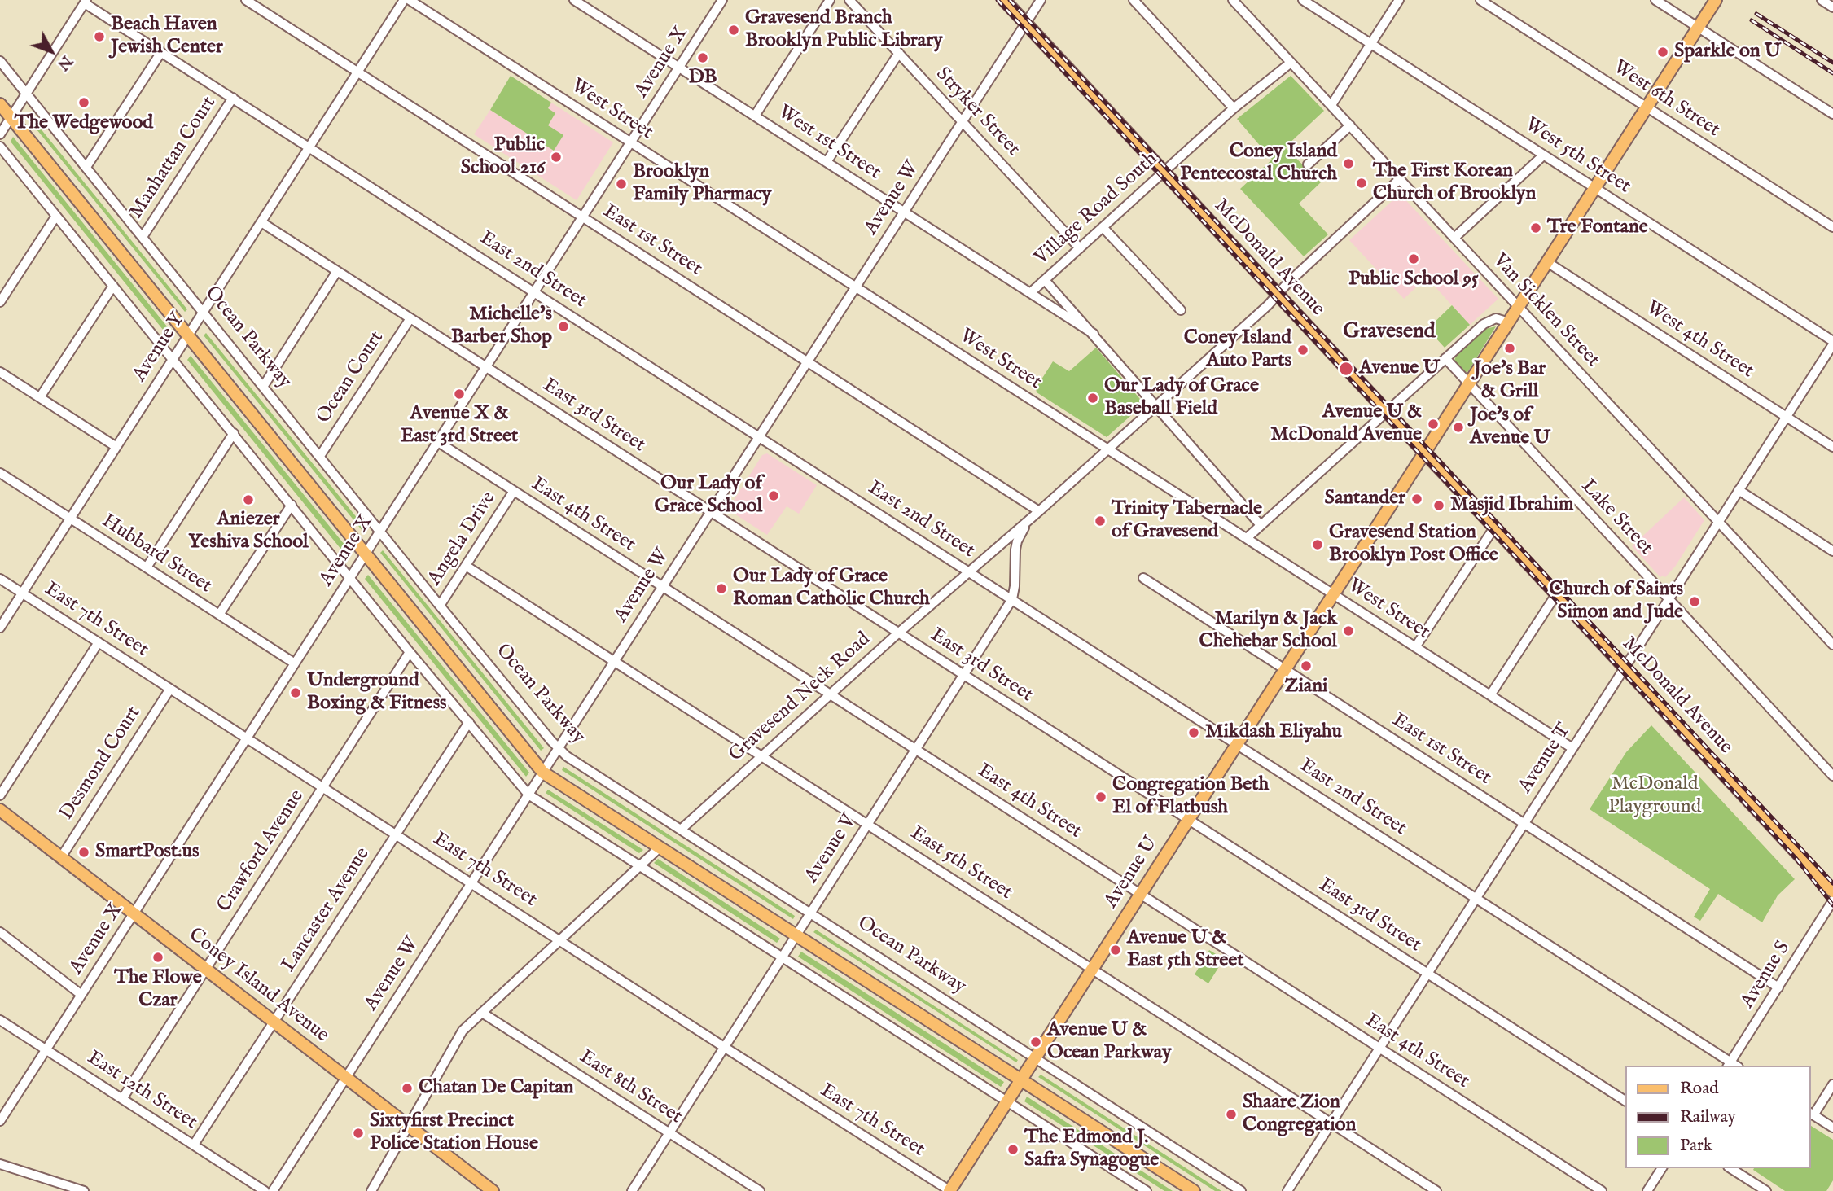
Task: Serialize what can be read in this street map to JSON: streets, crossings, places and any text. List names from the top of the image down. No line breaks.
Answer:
{"streets":{"main road":["McDonald Avenue","Avenue U","Coney Island Avenue"],"street":["Avenue X","West 6th Street","West Street","Stryker Street","West 1st Street","West 5th Street","Manhattan Court","Avenue W","Village Road South","East 1st Street","East 2nd Street","Van Sicklen Street","Ocean Parkway","West 4th Street","Avenue Y","Ocean Court","East 3rd Street","East 4th Street","Lake Street","Angela Drive","Hubbard Street","East 7th Street","Gravesend Neck Road","Avenue T","Desmond Court","Avenue V","Crawford Avenue","East 5th Street","Lancaster Avenue","Avenue S","East 8th Street","East 12th Street"]},"crossings":[["Avenue X","West Street"],["Avenue X","West 1st Street"],["Avenue X","East 1st Street"],["Avenue X","East 2nd Street"],["Avenue X","Ocean Parkway"],["Avenue X","East 3rd Street"],["Avenue X","East 4th Street"],["Avenue X","Hubbard Street"],["Avenue X","East 7th Street"],["Avenue X","Coney Island Avenue"],["Avenue X","East 12th Street"],["West 6th Street","Avenue U"],["West Street","Avenue W"],["West Street","Gravesend Neck Road"],["West Street","Avenue T"],["West Street","Avenue U"],["Stryker Street","Avenue W"],["Stryker Street","Village Road South"],["West 1st Street","Avenue W"],["West 1st Street","Village Road South"],["West 5th Street","Avenue T"],["West 5th Street","Avenue U"],["Manhattan Court","East 2nd Street"],["Manhattan Court","Ocean Parkway"],["Avenue W","East 1st Street"],["Avenue W","McDonald Avenue"],["Avenue W","East 2nd Street"],["Avenue W","Ocean Parkway"],["Avenue W","East 3rd Street"],["Avenue W","East 4th Street"],["Avenue W","East 7th Street"],["Avenue W","East 5th Street"],["Avenue W","Coney Island Avenue"],["Village Road South","McDonald Avenue"],["Village Road South","Van Sicklen Street"],["East 1st Street","Avenue Y"],["East 1st Street","Gravesend Neck Road"],["East 1st Street","Avenue T"],["East 1st Street","Avenue V"],["East 1st Street","Avenue U"],["East 1st Street","Avenue S"],["McDonald Avenue","Gravesend Neck Road"],["McDonald Avenue","Avenue T"],["McDonald Avenue","Avenue U"],["East 2nd Street","Avenue Y"],["East 2nd Street","Gravesend Neck Road"],["East 2nd Street","Avenue T"],["East 2nd Street","Avenue V"],["East 2nd Street","Avenue U"],["East 2nd Street","Avenue S"],["Van Sicklen Street","Gravesend Neck Road"],["Van Sicklen Street","Avenue T"],["Van Sicklen Street","Avenue U"],["Ocean Parkway","Avenue Y"],["Ocean Parkway","Ocean Court"],["Ocean Parkway","Angela Drive"],["Ocean Parkway","Gravesend Neck Road"],["Ocean Parkway","Avenue V"],["Ocean Parkway","Avenue U"],["West 4th Street","Avenue T"],["West 4th Street","Avenue U"],["Avenue Y","East 3rd Street"],["Avenue Y","Hubbard Street"],["Avenue Y","East 7th Street"],["Ocean Court","East 3rd Street"],["East 3rd Street","Gravesend Neck Road"],["East 3rd Street","Avenue T"],["East 3rd Street","Avenue V"],["East 3rd Street","Avenue U"],["East 4th Street","Angela Drive"],["East 4th Street","Gravesend Neck Road"],["East 4th Street","Avenue T"],["East 4th Street","Avenue V"],["East 4th Street","Avenue U"],["Lake Street","Avenue T"],["Lake Street","Avenue U"],["Angela Drive","East 5th Street"],["East 7th Street","Desmond Court"],["East 7th Street","Avenue V"],["East 7th Street","Crawford Avenue"],["East 7th Street","Avenue U"],["East 7th Street","Lancaster Avenue"],["Gravesend Neck Road","Avenue V"],["Gravesend Neck Road","East 5th Street"],["Avenue T","East 5th Street"],["Desmond Court","Coney Island Avenue"],["Avenue V","East 5th Street"],["Avenue V","East 8th Street"],["Crawford Avenue","Coney Island Avenue"],["Crawford Avenue","East 12th Street"],["East 5th Street","Avenue U"],["Lancaster Avenue","Coney Island Avenue"],["Lancaster Avenue","East 12th Street"]],"districts":["Gravesend"],"parks":["McDonald Playground"],"places":["Gravesend Branch Brooklyn Public Library","Beach Haven Jewish Center","Sparkle on U","DB","The Wedgewood","Public School 216","Coney Island Pentecostal Church","The First Korean Church of Brooklyn","Brooklyn Family Pharmacy","Tre Fontane","Public School 95","Michelle's Barber Shop","Joe's Bar & Grill","Coney Island Auto Parts","Avenue U","Avenue X & East 3rd Street","Our Lady of Grace Baseball Field","Avenue U & McDonald Avenue","Joe's of Avenue U","Our Lady of Grace School","Santander","Aniezer Yeshiva School","Masjid Ibrahim","Trinity Tabernacle of Gravesend","Gravesend Station Brooklyn Post Office","Our Lady of Grace Roman Catholic Church","Church of Saints Simon and Jude","Marilyn & Jack Chehebar School","Ziani","Underground Boxing & Fitness","Mikdash Eliyahu","Congregation Beth El of Flatbush","SmartPost.us","Avenue U & East 5th Street","The Flowe Czar","Avenue U & Ocean Parkway","Chatan De Capitan","Shaare Zion Congregation","Sixtyfirst Precinct Police Station House","The Edmond J. Safra Synagogue"],"legend":["Road","Railway","Park"],"north":"bottom right"}
